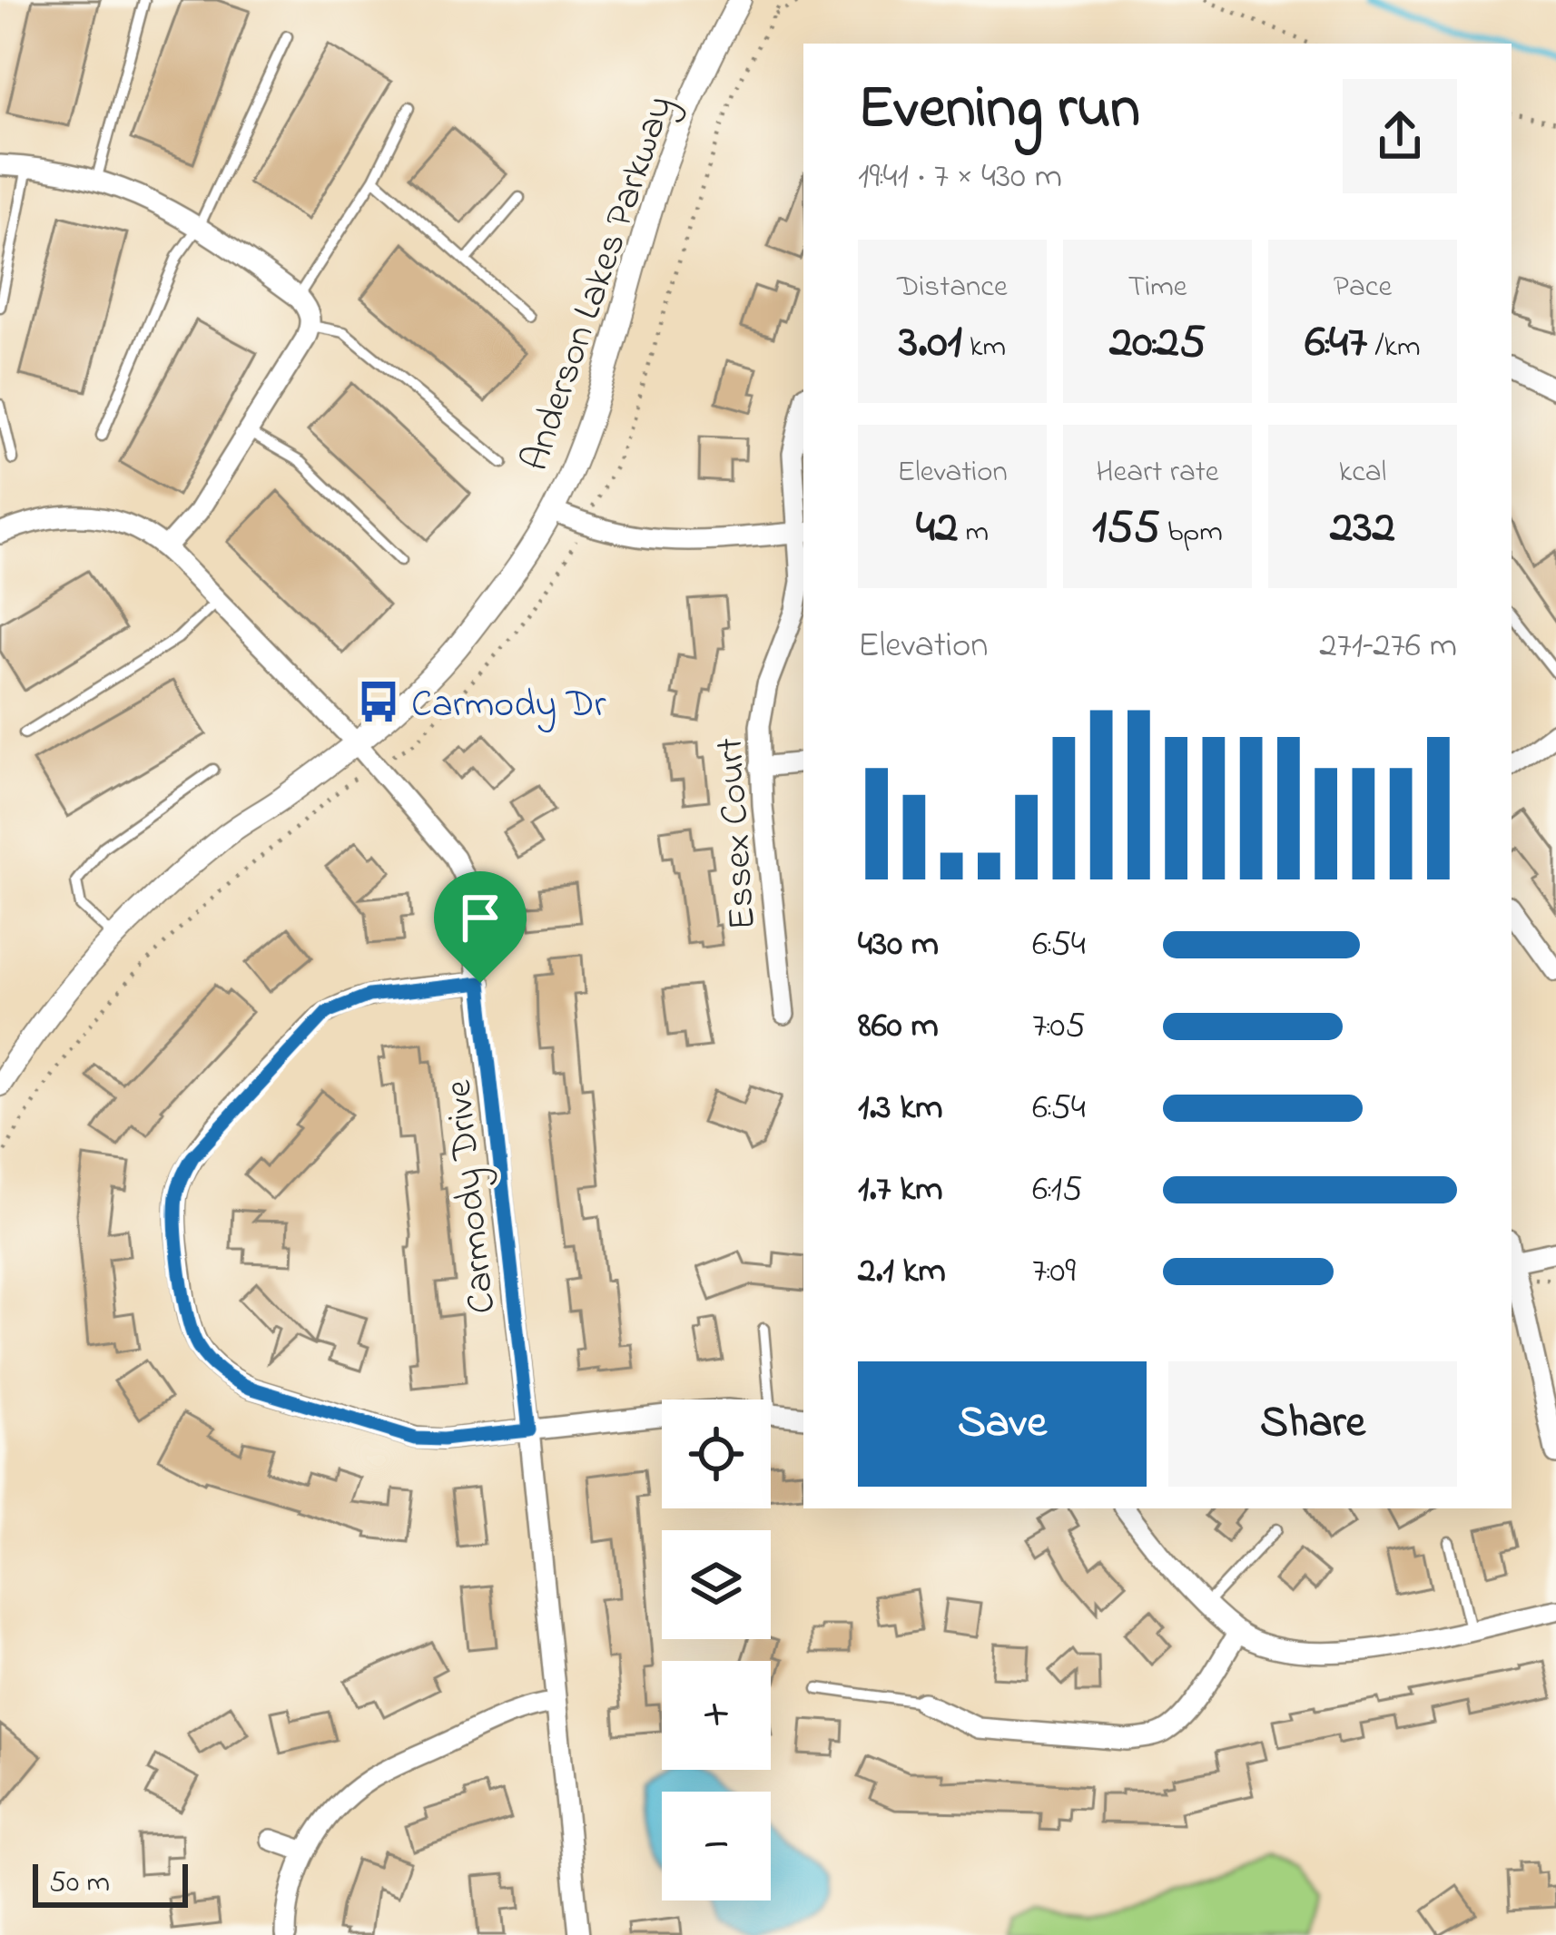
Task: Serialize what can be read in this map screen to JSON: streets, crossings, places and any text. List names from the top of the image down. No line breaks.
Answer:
{"streets":{"street":["Anderson Lakes Parkway","Essex Court","Carmody Drive"]},"crossings":[["Anderson Lakes Parkway","Carmody Drive"]],"places":{"bus stop":["Carmody Dr"]},"scale_bar":"50 m","page":{"heading":["Evening run","19:41 · 7 × 430 m"],"stats":[["Distance","3.01 km"],["Time","20:25"],["Pace","6:47 /km"],["Elevation","42 m"],["Heart rate","155 bpm"],["kcal","232"]],"chart":["Elevation","271–276 m"],"list":[{"name":"430 m","note":"6:54"},{"name":"860 m","note":"7:05"},{"name":"1.3 km","note":"6:54"},{"name":"1.7 km","note":"6:15"},{"name":"2.1 km","note":"7:09"}],"buttons":["Save","Share"],"map_buttons":["+","−"],"scale":"50 m"}}
